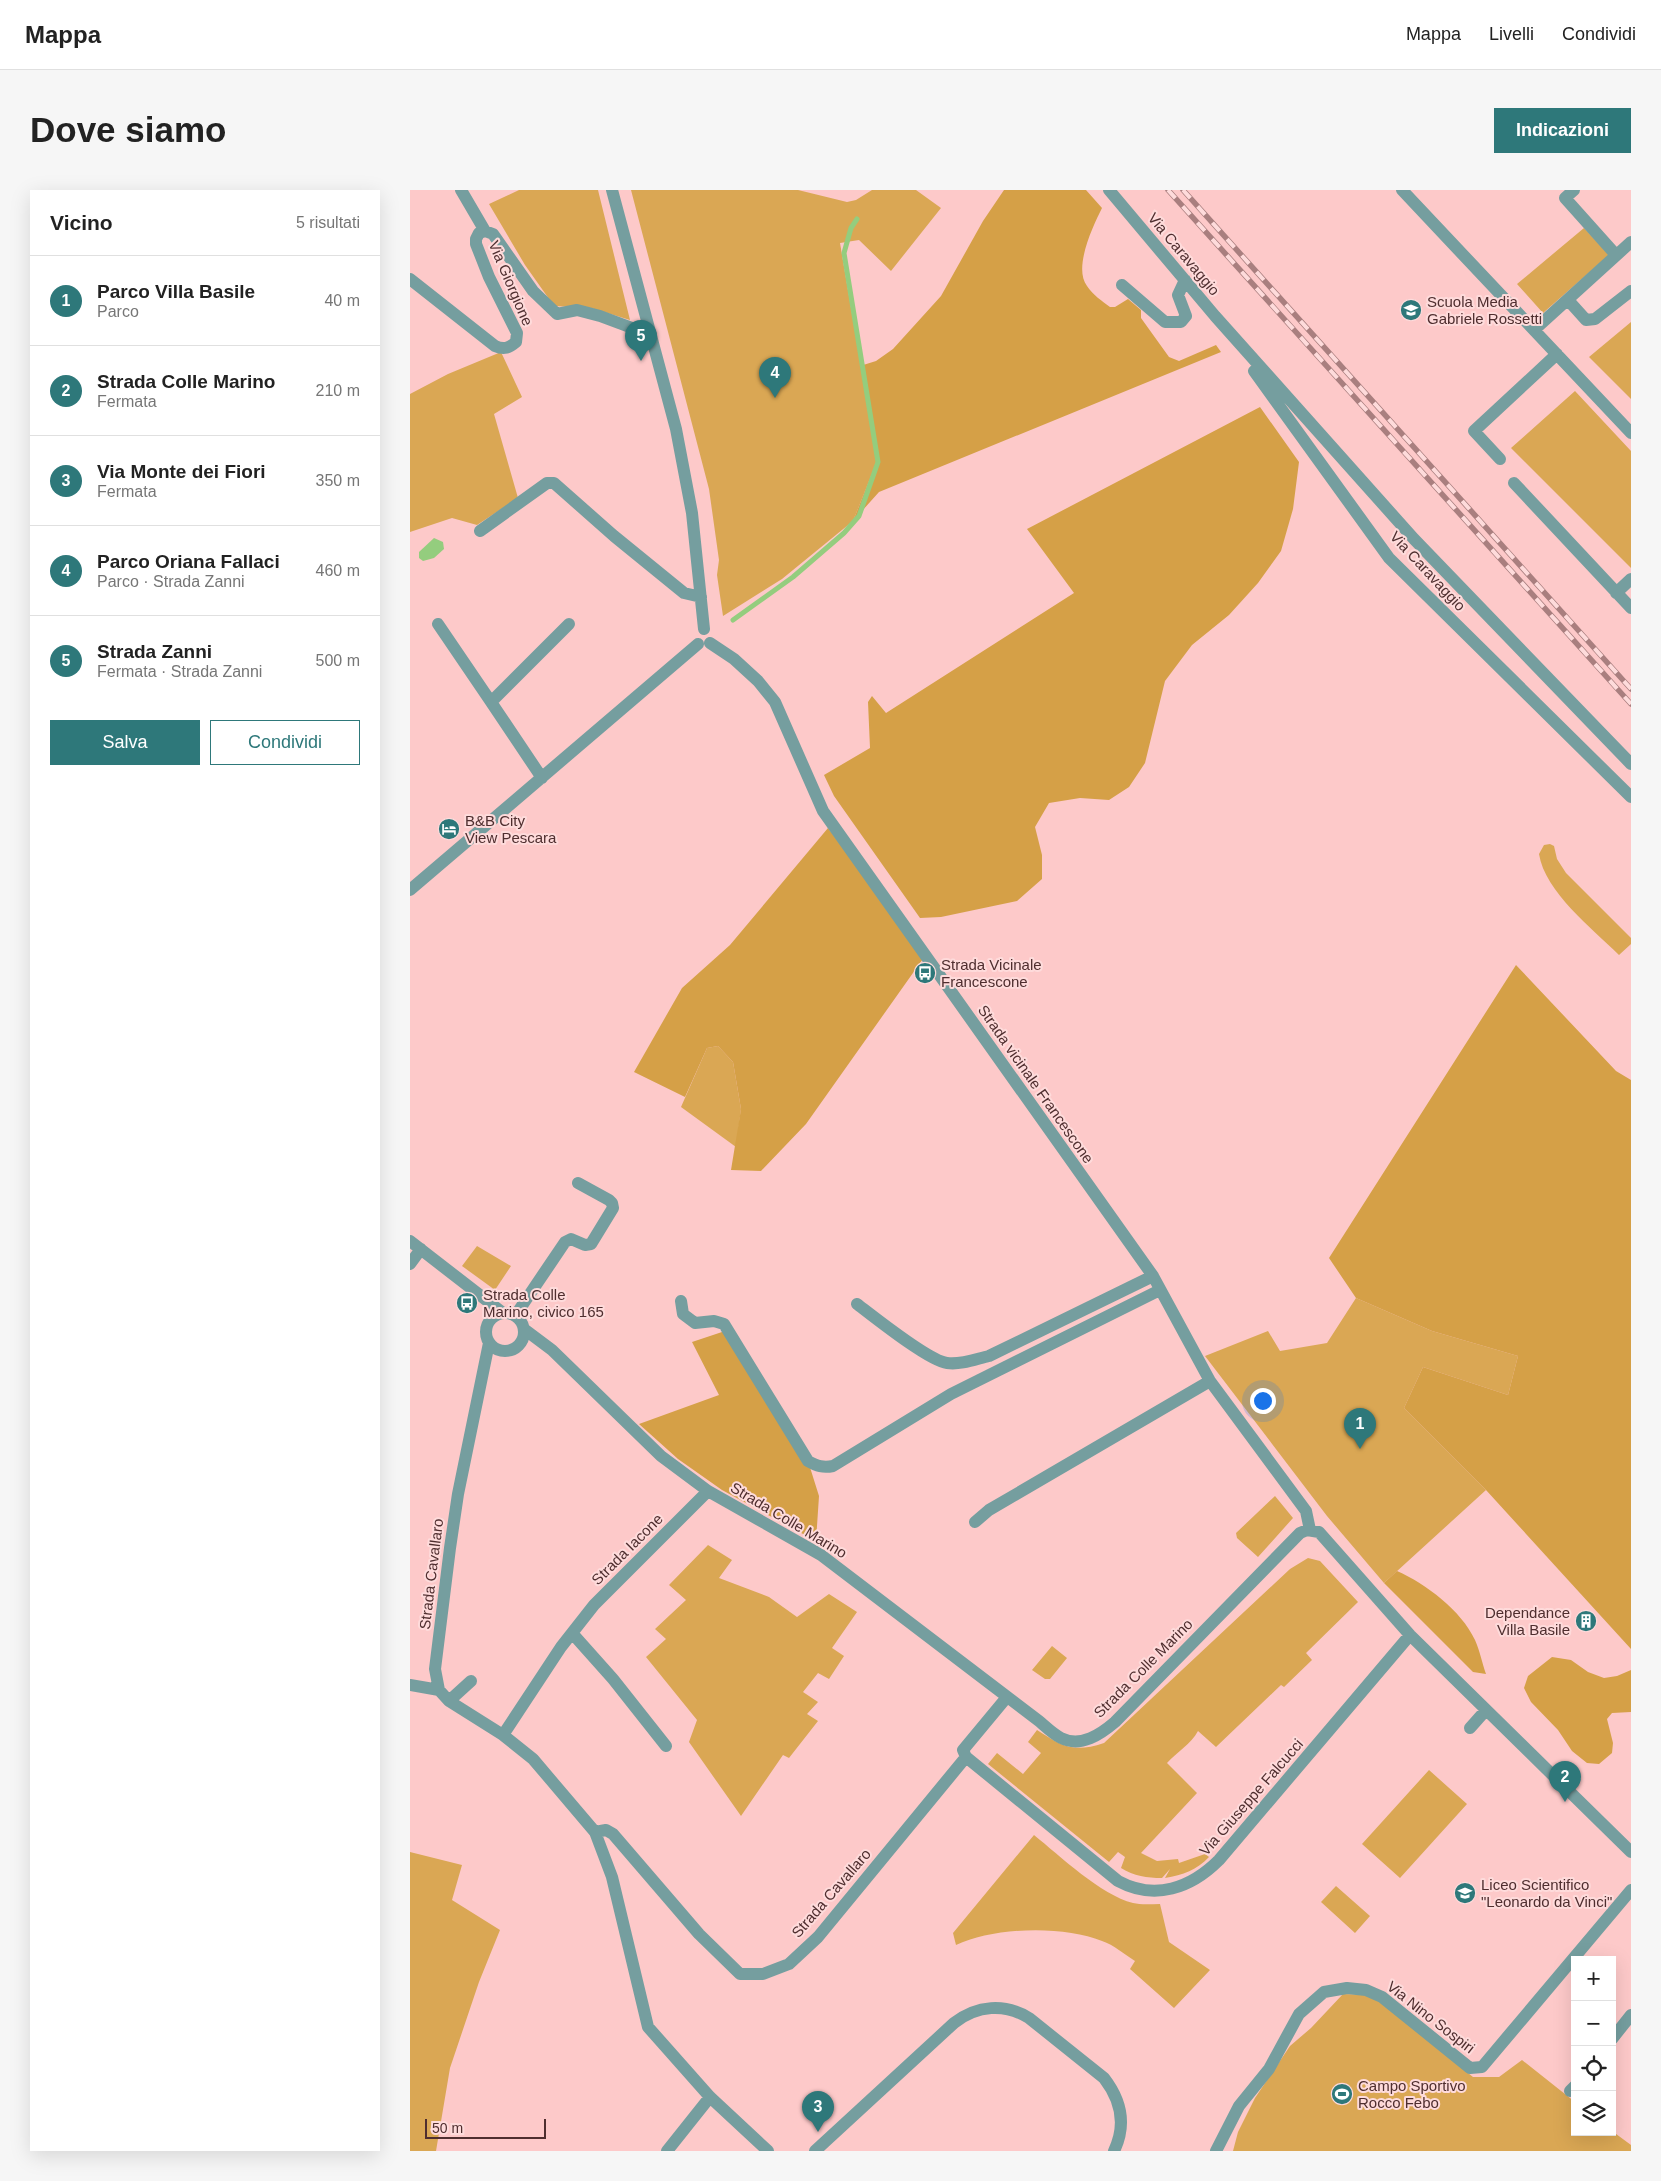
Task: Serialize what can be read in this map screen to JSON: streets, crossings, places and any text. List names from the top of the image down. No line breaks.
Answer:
{"streets":{"street":["Via Caravaggio","Via Giorgione","Strada vicinale Francescone","Strada Colle Marino","Strada Iacone","Strada Cavallaro","Via Giuseppe Falcucci","Via Nino Sospiri"]},"crossings":[["Strada vicinale Francescone","Strada Colle Marino"],["Strada Colle Marino","Strada Iacone"],["Strada Colle Marino","Strada Cavallaro"],["Strada Cavallaro","Via Giuseppe Falcucci"]],"places":{"school or university":["Scuola Media Gabriele Rossetti","Liceo Scientifico \"Leonardo da Vinci\""],"hotel":["B&B City View Pescara"],"bus stop":["Strada Vicinale Francescone","Strada Colle Marino, civico 165"],"building":["Dependance Villa Basile"],"sports":["Campo Sportivo Rocco Febo"]},"scale_bar":"50 m","page":{"header":"Mappa","nav":["Mappa","Livelli","Condividi"],"buttons":["Indicazioni",["Salva","Condividi"]],"title":"Dove siamo","heading":["Vicino","5 risultati"],"list":[{"mark":"1","name":"Parco Villa Basile","note":"Parco","value":"40 m"},{"mark":"2","name":"Strada Colle Marino","note":"Fermata","value":"210 m"},{"mark":"3","name":"Via Monte dei Fiori","note":"Fermata","value":"350 m"},{"mark":"4","name":"Parco Oriana Fallaci","note":"Parco · Strada Zanni","value":"460 m"},{"mark":"5","name":"Strada Zanni","note":"Fermata · Strada Zanni","value":"500 m"}],"pins":["5","4","1","2","3"],"map_buttons":["+","−"],"scale":"50 m"}}
